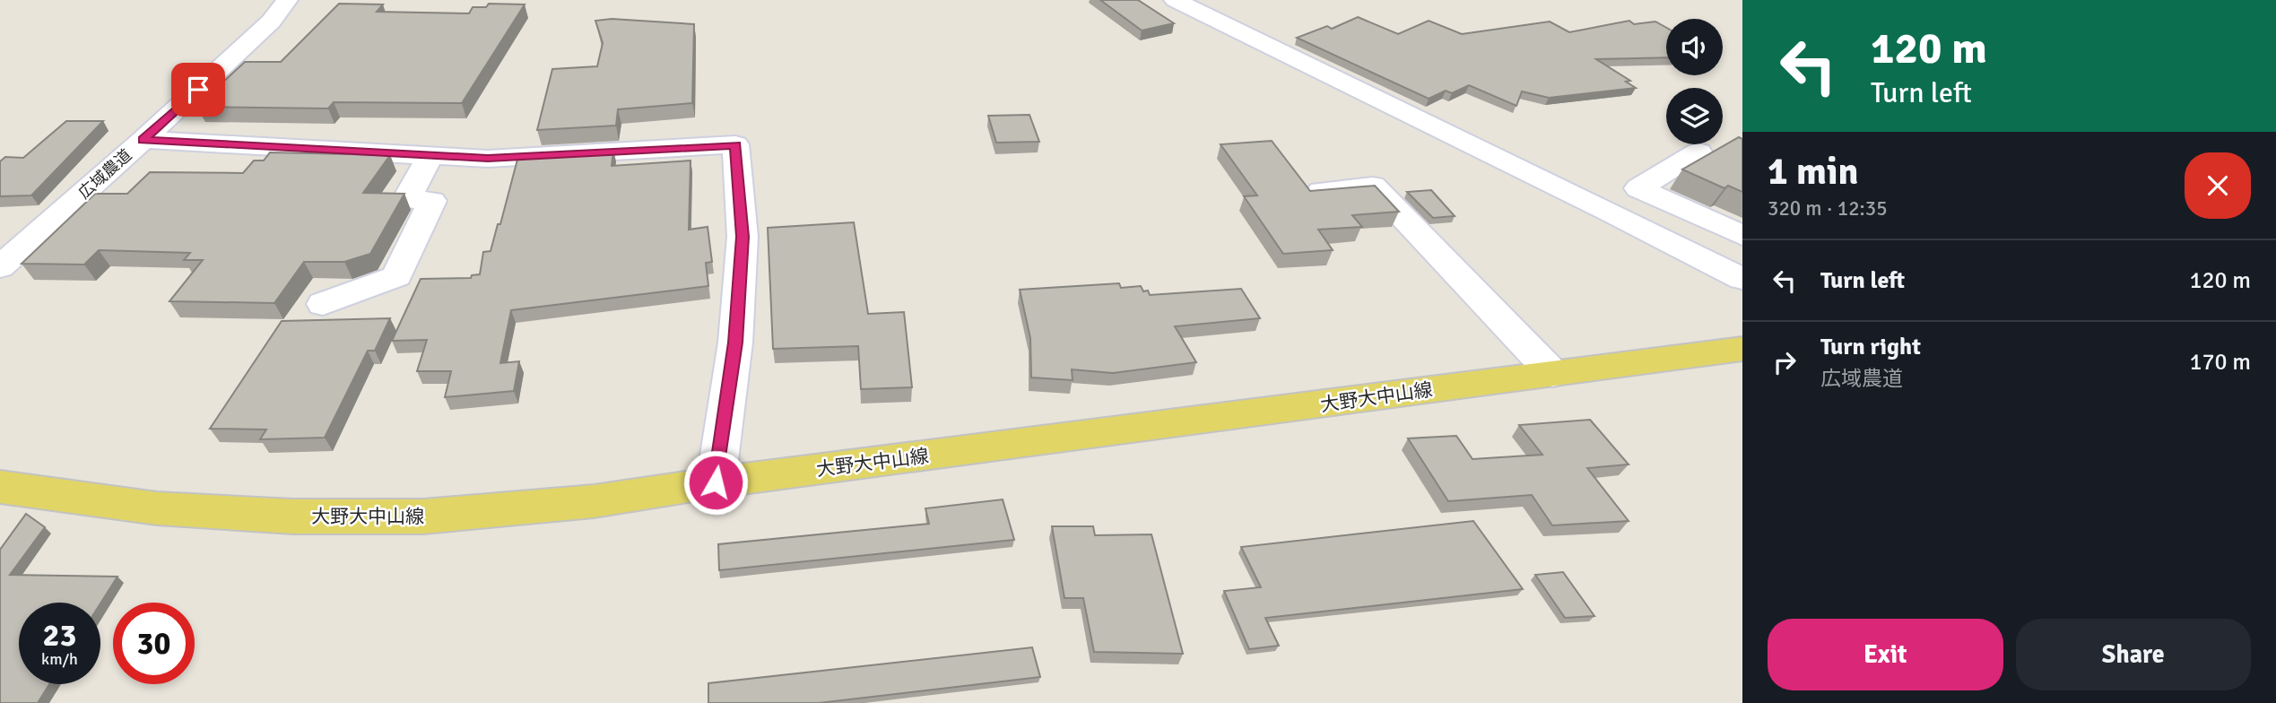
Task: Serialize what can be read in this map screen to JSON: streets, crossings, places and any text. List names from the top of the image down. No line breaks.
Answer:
{"streets":{"main road":["大野大中山線"],"street":["広域農道"]},"page":{"turn":["120 m","Turn left"],"heading":["1 min","320 m · 12:35"],"list":[{"name":"Turn left","value":"120 m"},{"name":"Turn right","note":"広域農道","value":"170 m"}],"speed":"23 km/h","limit":"30","buttons":["Exit","Share"]}}
